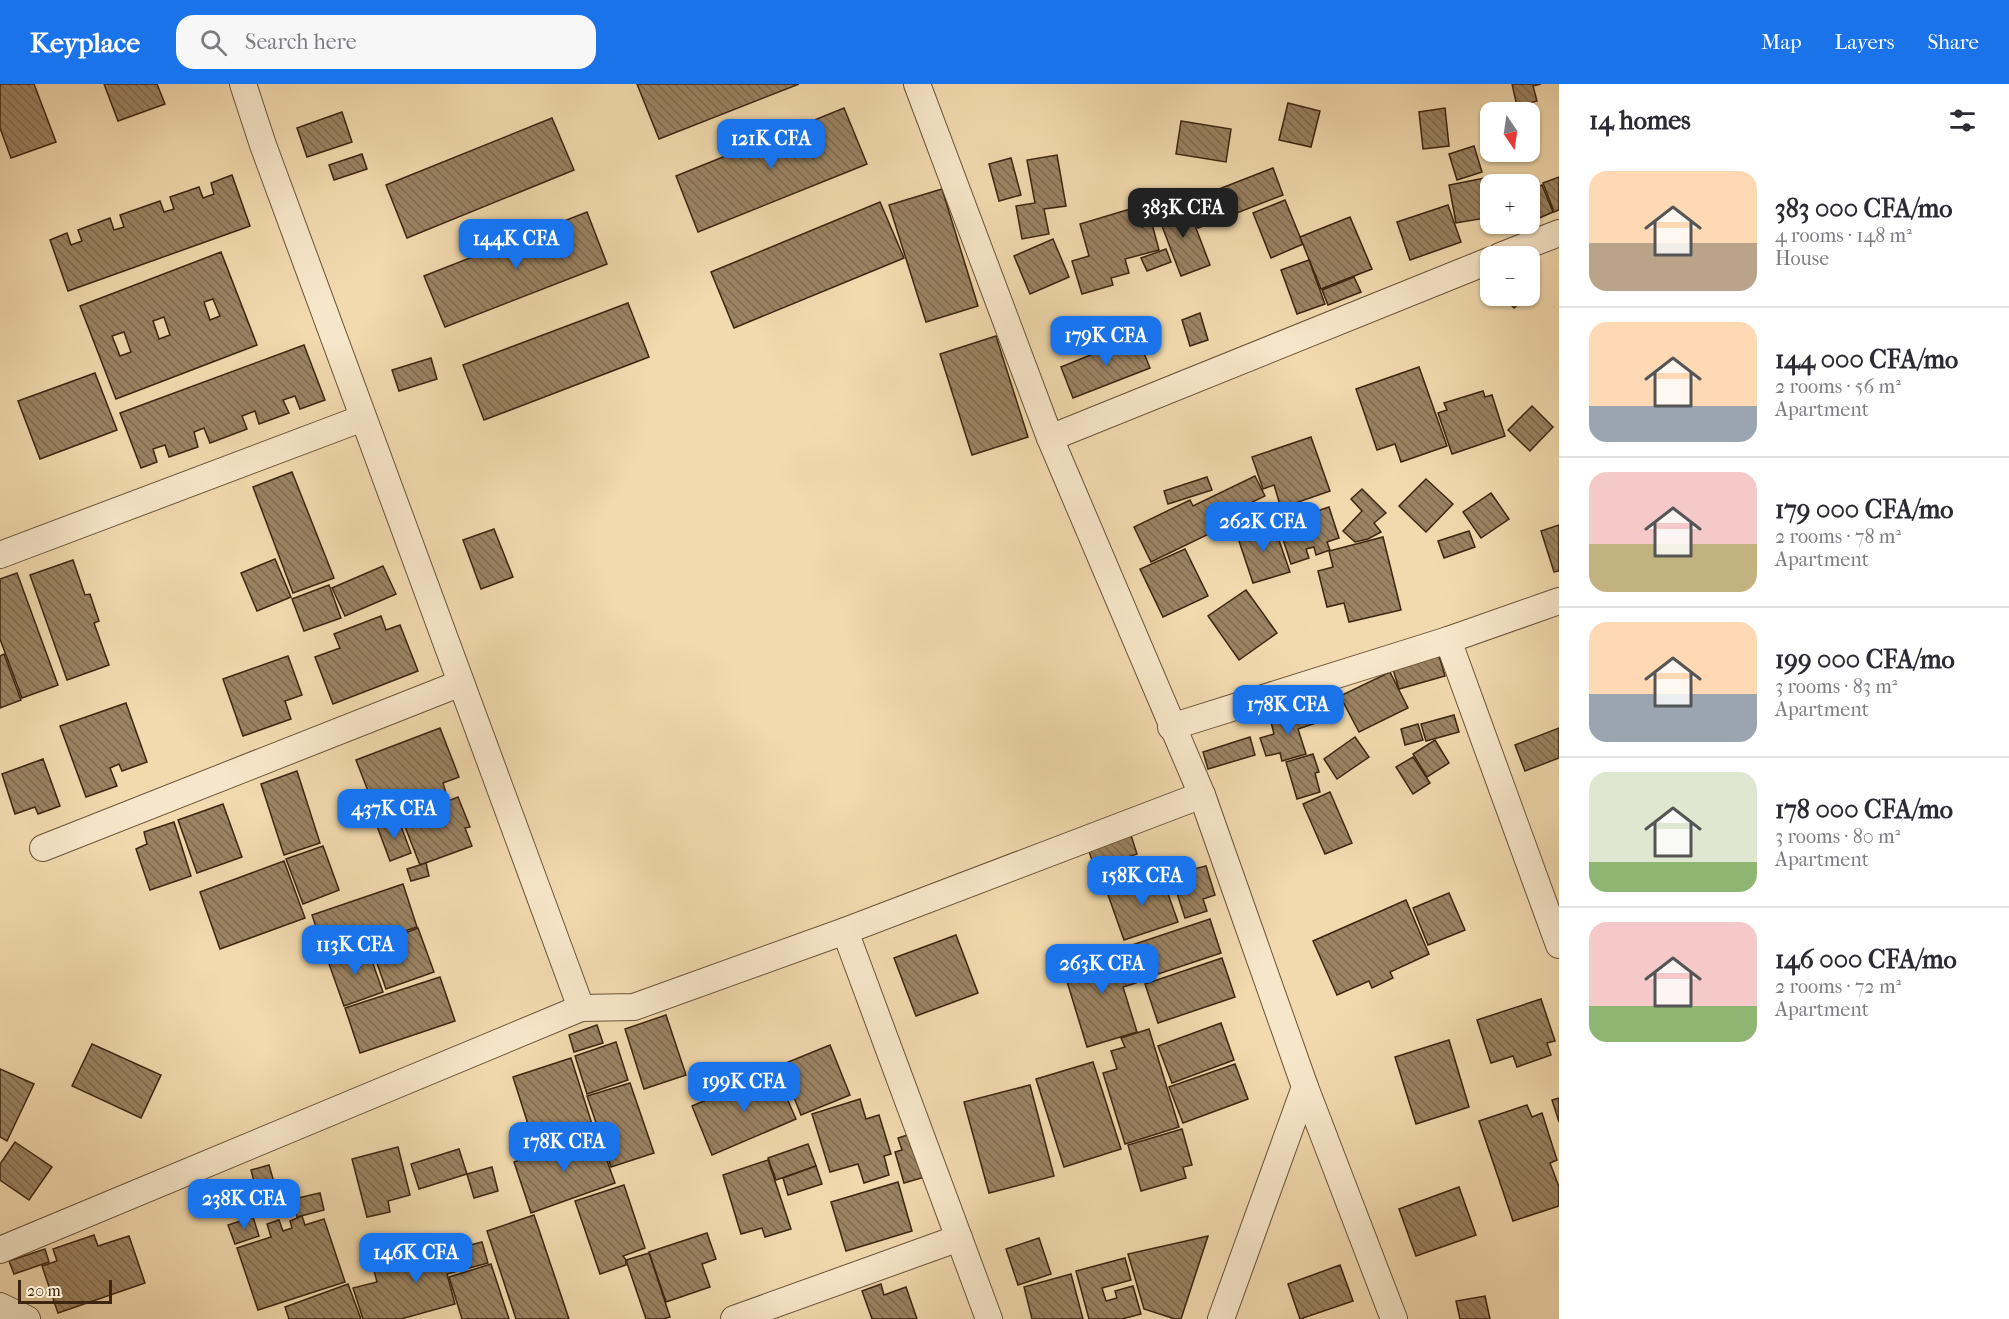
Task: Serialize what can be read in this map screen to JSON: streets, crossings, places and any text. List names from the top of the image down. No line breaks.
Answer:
{"scale_bar":"20 m","north":"bottom","page":{"header":"Keyplace","search":"Search here","nav":["Map","Layers","Share"],"heading":"14 homes","map_buttons":["+","−"],"price":["121K CFA","383K CFA","144K CFA","179K CFA","262K CFA","178K CFA","437K CFA","158K CFA","113K CFA","263K CFA","199K CFA","178K CFA","238K CFA","146K CFA"],"list":[{"name":"383 000 CFA/mo","note":"4 rooms · 148 m² · House"},{"name":"144 000 CFA/mo","note":"2 rooms · 56 m² · Apartment"},{"name":"179 000 CFA/mo","note":"2 rooms · 78 m² · Apartment"},{"name":"199 000 CFA/mo","note":"3 rooms · 83 m² · Apartment"},{"name":"178 000 CFA/mo","note":"3 rooms · 80 m² · Apartment"},{"name":"146 000 CFA/mo","note":"2 rooms · 72 m² · Apartment"}],"scale":"20 m"}}
